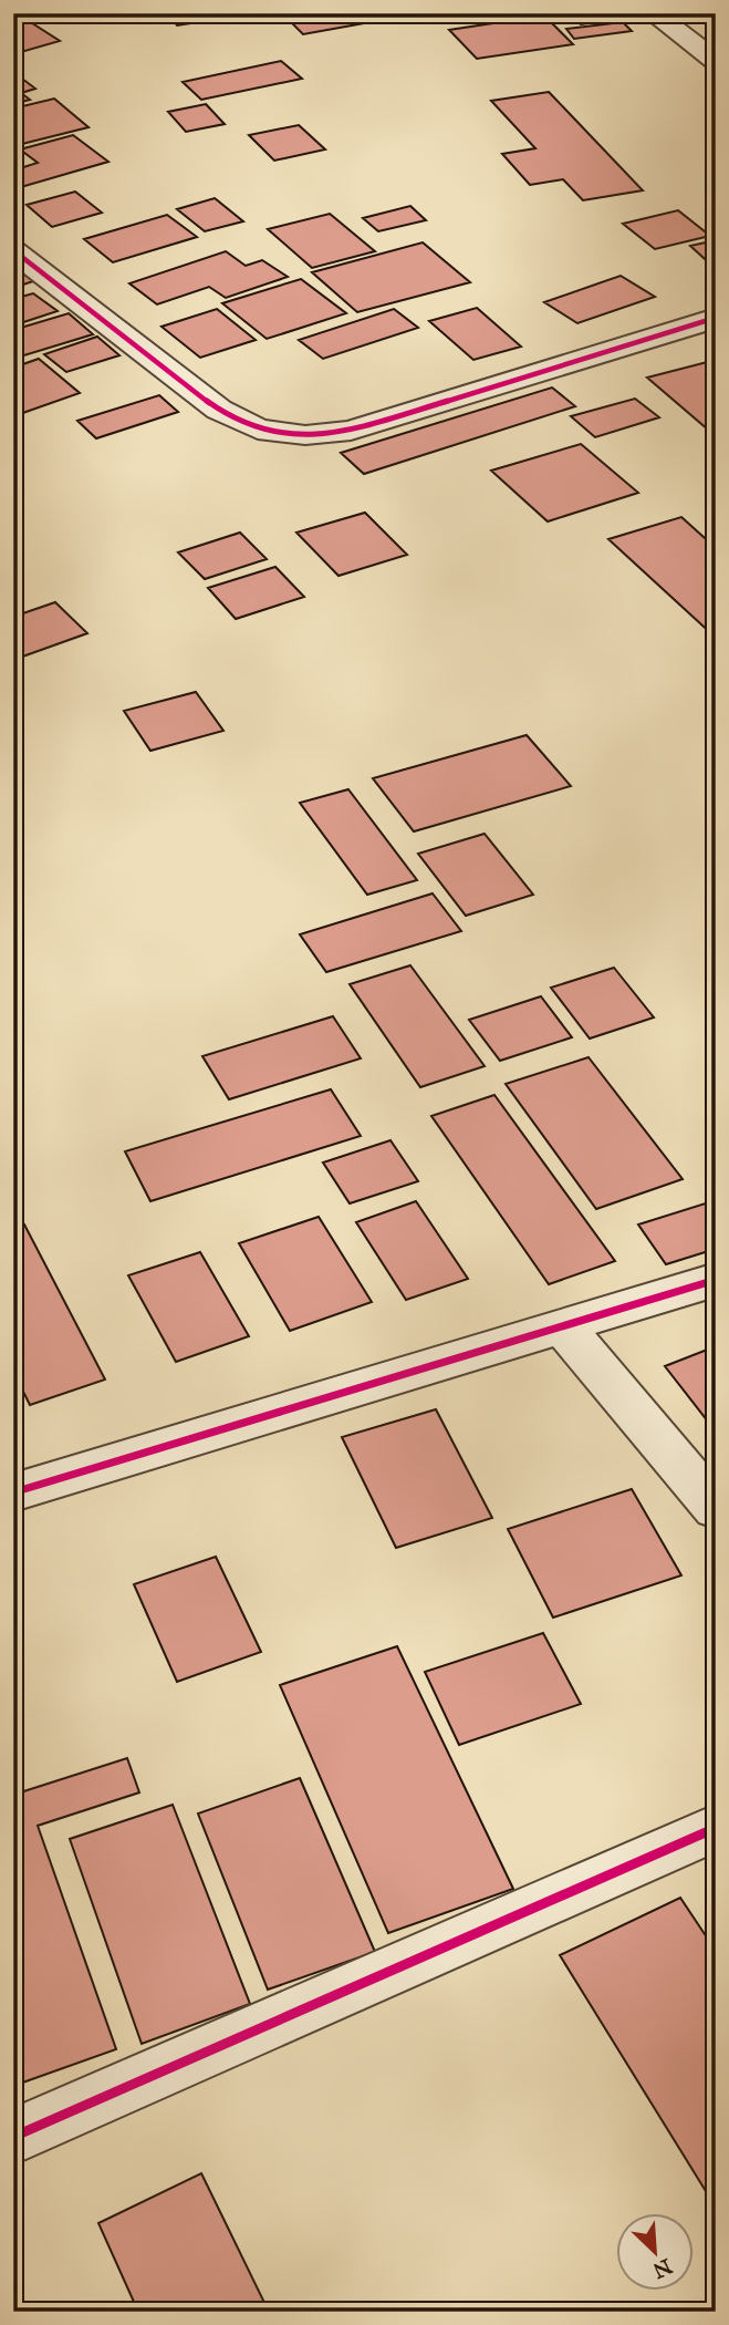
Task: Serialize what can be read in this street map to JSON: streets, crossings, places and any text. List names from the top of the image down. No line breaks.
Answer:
{"north":"bottom right"}
